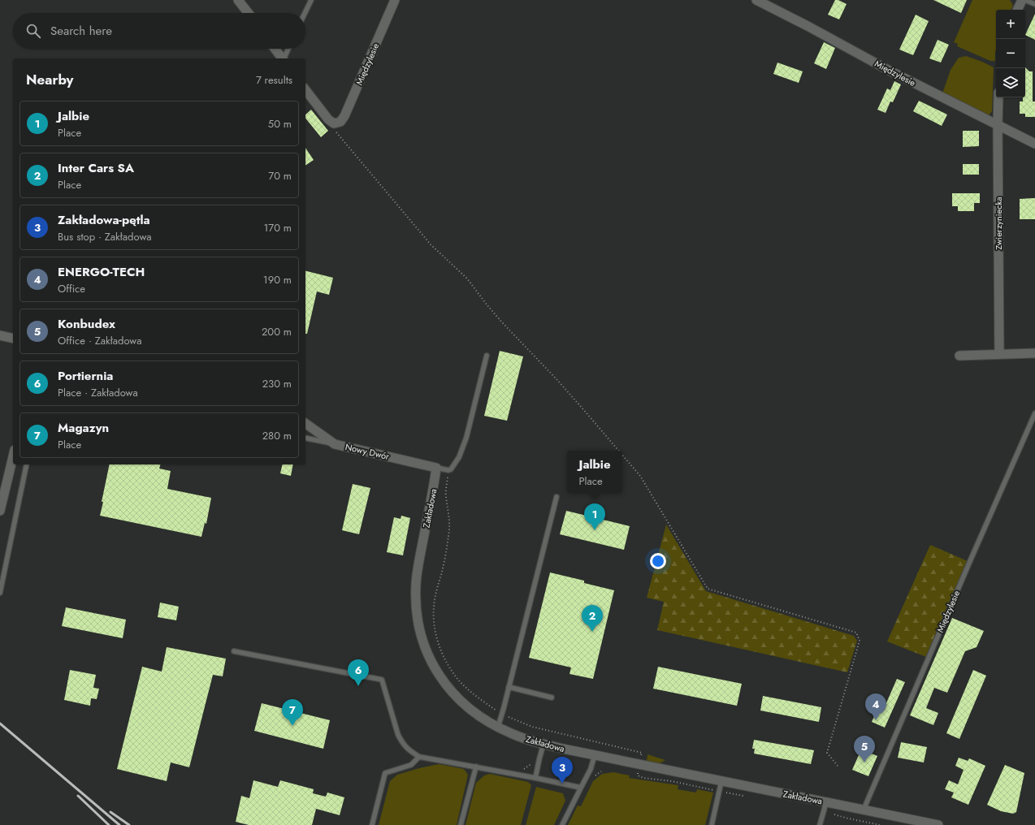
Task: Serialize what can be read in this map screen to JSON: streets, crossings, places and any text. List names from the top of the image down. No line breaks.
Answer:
{"streets":{"street":["Międzylesie","Zwierzyniecka","Nowy Dwór","Zakładowa"]},"crossings":[["Międzylesie","Zwierzyniecka"],["Międzylesie","Zakładowa"],["Nowy Dwór","Zakładowa"]],"page":{"map_buttons":["+","−"],"search":"Search here","heading":["Nearby","7 results"],"list":[{"mark":"1","name":"Jalbie","note":"Place","value":"50 m"},{"mark":"2","name":"Inter Cars SA","note":"Place","value":"70 m"},{"mark":"3","name":"Zakładowa-pętla","note":"Bus stop · Zakładowa","value":"170 m"},{"mark":"4","name":"ENERGO-TECH","note":"Office","value":"190 m"},{"mark":"5","name":"Konbudex","note":"Office · Zakładowa","value":"200 m"},{"mark":"6","name":"Portiernia","note":"Place · Zakładowa","value":"230 m"},{"mark":"7","name":"Magazyn","note":"Place","value":"280 m"}],"popup":["Jalbie","Place"],"pins":["1","2","6","4","7","5","3"]}}
